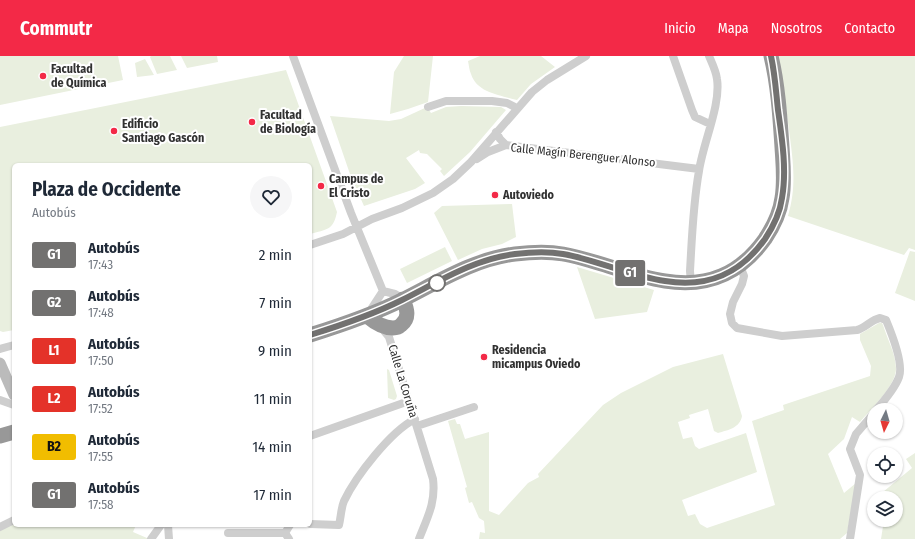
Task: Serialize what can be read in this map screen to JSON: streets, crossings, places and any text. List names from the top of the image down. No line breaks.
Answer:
{"streets":{"street":["Calle Magín Berenguer Alonso","Calle La Coruña"]},"places":["Facultad de Química","Facultad de Biología","Edificio Santiago Gascón","Campus de El Cristo","Autoviedo","Residencia micampus Oviedo"],"lines":["bus line G1"],"north":"bottom","page":{"header":"Commutr","nav":["Inicio","Mapa","Nosotros","Contacto"],"on_map":"G1","heading":["Plaza de Occidente","Autobús"],"list":[{"mark":"G1","name":"Autobús","note":"17:43","value":"2 min"},{"mark":"G2","name":"Autobús","note":"17:48","value":"7 min"},{"mark":"L1","name":"Autobús","note":"17:50","value":"9 min"},{"mark":"L2","name":"Autobús","note":"17:52","value":"11 min"},{"mark":"B2","name":"Autobús","note":"17:55","value":"14 min"},{"mark":"G1","name":"Autobús","note":"17:58","value":"17 min"}]}}
